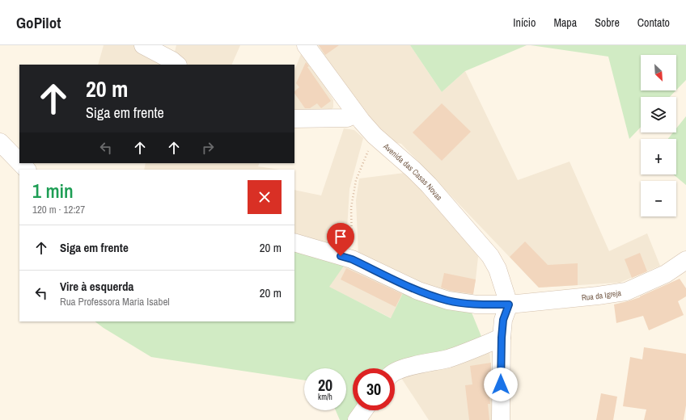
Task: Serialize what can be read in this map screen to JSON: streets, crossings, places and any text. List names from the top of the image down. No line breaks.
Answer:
{"streets":{"street":["Avenida das Casas Novas","Rua da Igreja"]},"crossings":[["Avenida das Casas Novas","Rua da Igreja"]],"north":"bottom right","page":{"header":"GoPilot","nav":["Início","Mapa","Sobre","Contato"],"map_buttons":["+","−"],"turn":["20 m","Siga em frente"],"heading":["1 min","120 m · 12:27"],"list":[{"name":"Siga em frente","value":"20 m"},{"name":"Vire à esquerda","note":"Rua Professora Maria Isabel","value":"20 m"}],"speed":"20 km/h","limit":"30"}}
